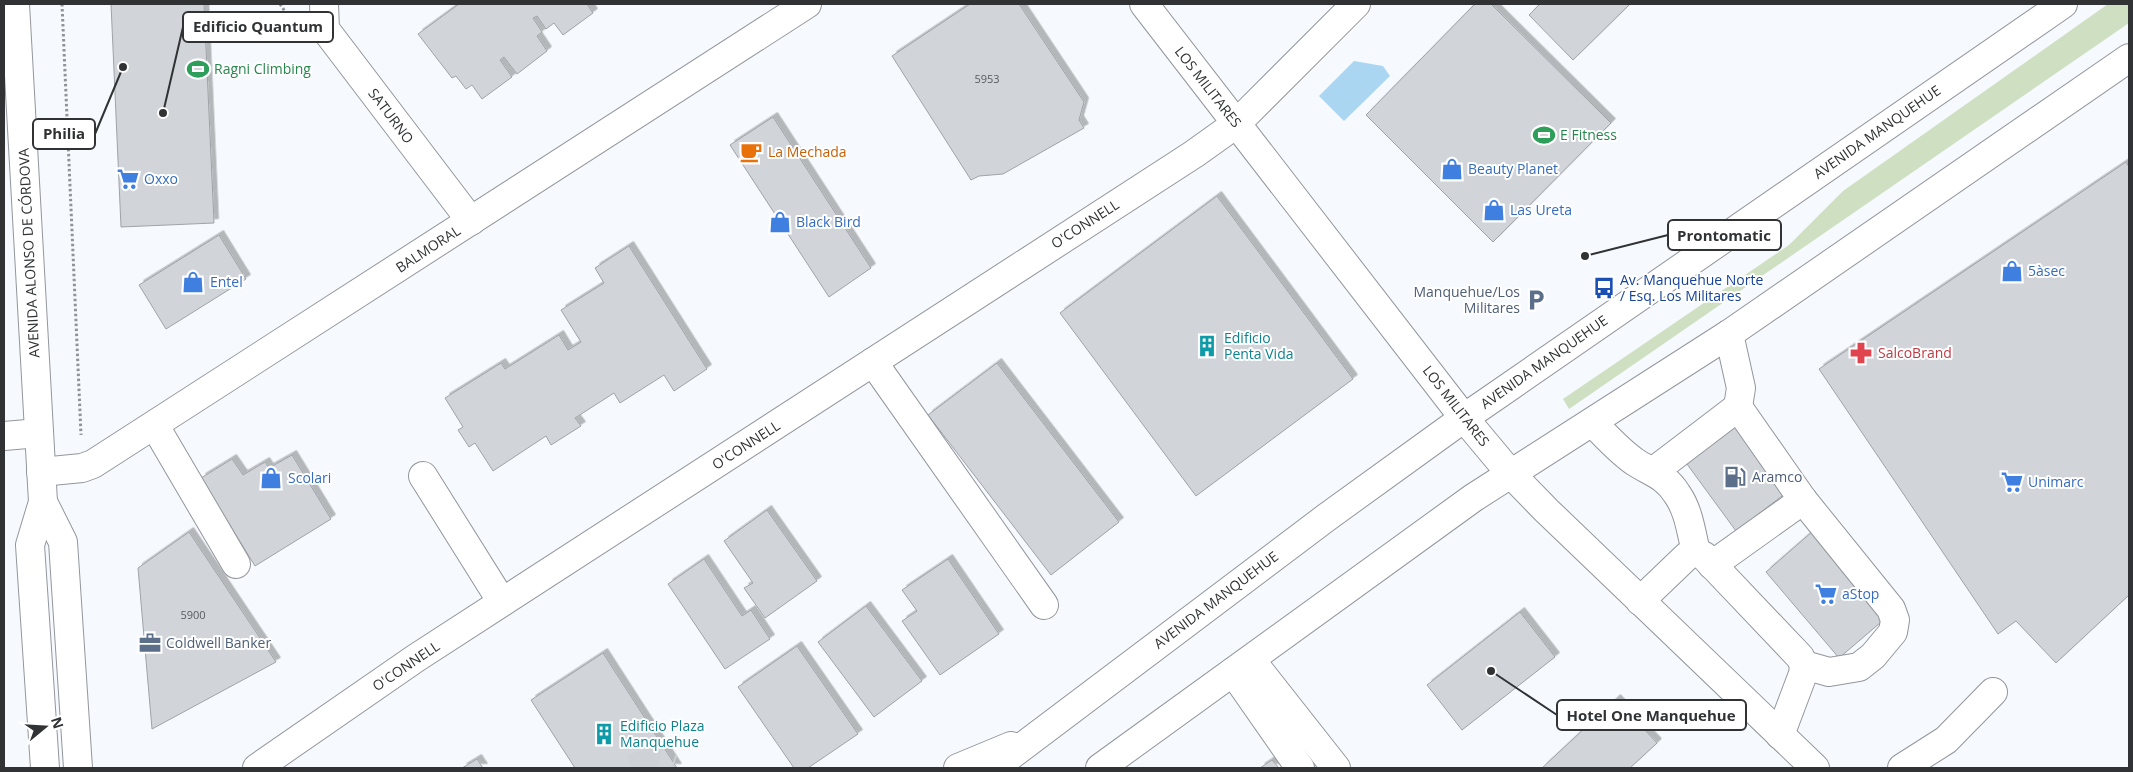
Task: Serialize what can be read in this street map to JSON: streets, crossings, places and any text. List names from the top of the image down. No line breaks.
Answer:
{"streets":{"main road":["LOS MILITARES","SATURNO","AVENIDA MANQUEHUE","O'CONNELL","BALMORAL","AVENIDA ALONSO DE CÓRDOVA"]},"crossings":[["LOS MILITARES","AVENIDA MANQUEHUE"],["LOS MILITARES","O'CONNELL"],["SATURNO","BALMORAL"],["BALMORAL","AVENIDA ALONSO DE CÓRDOVA"]],"places":{"other":["Philia","Edificio Quantum","Prontomatic","Hotel One Manquehue"],"sports":["Ragni Climbing","E Fitness"],"cafe":["La Mechada"],"shop":["Beauty Planet","Las Ureta","Black Bird","5àsec","Entel","Scolari"],"supermarket":["Oxxo","Unimarc","aStop"],"bus stop":["Av. Manquehue Norte / Esq. Los Militares"],"parking":["Manquehue/Los Militares"],"building":["Edificio Penta Vida","Edificio Plaza Manquehue"],"pharmacy":["SalcoBrand"],"fuel station":["Aramco"],"office":["Coldwell Banker"]},"house_numbers":["5953","5900"],"north":"right"}
